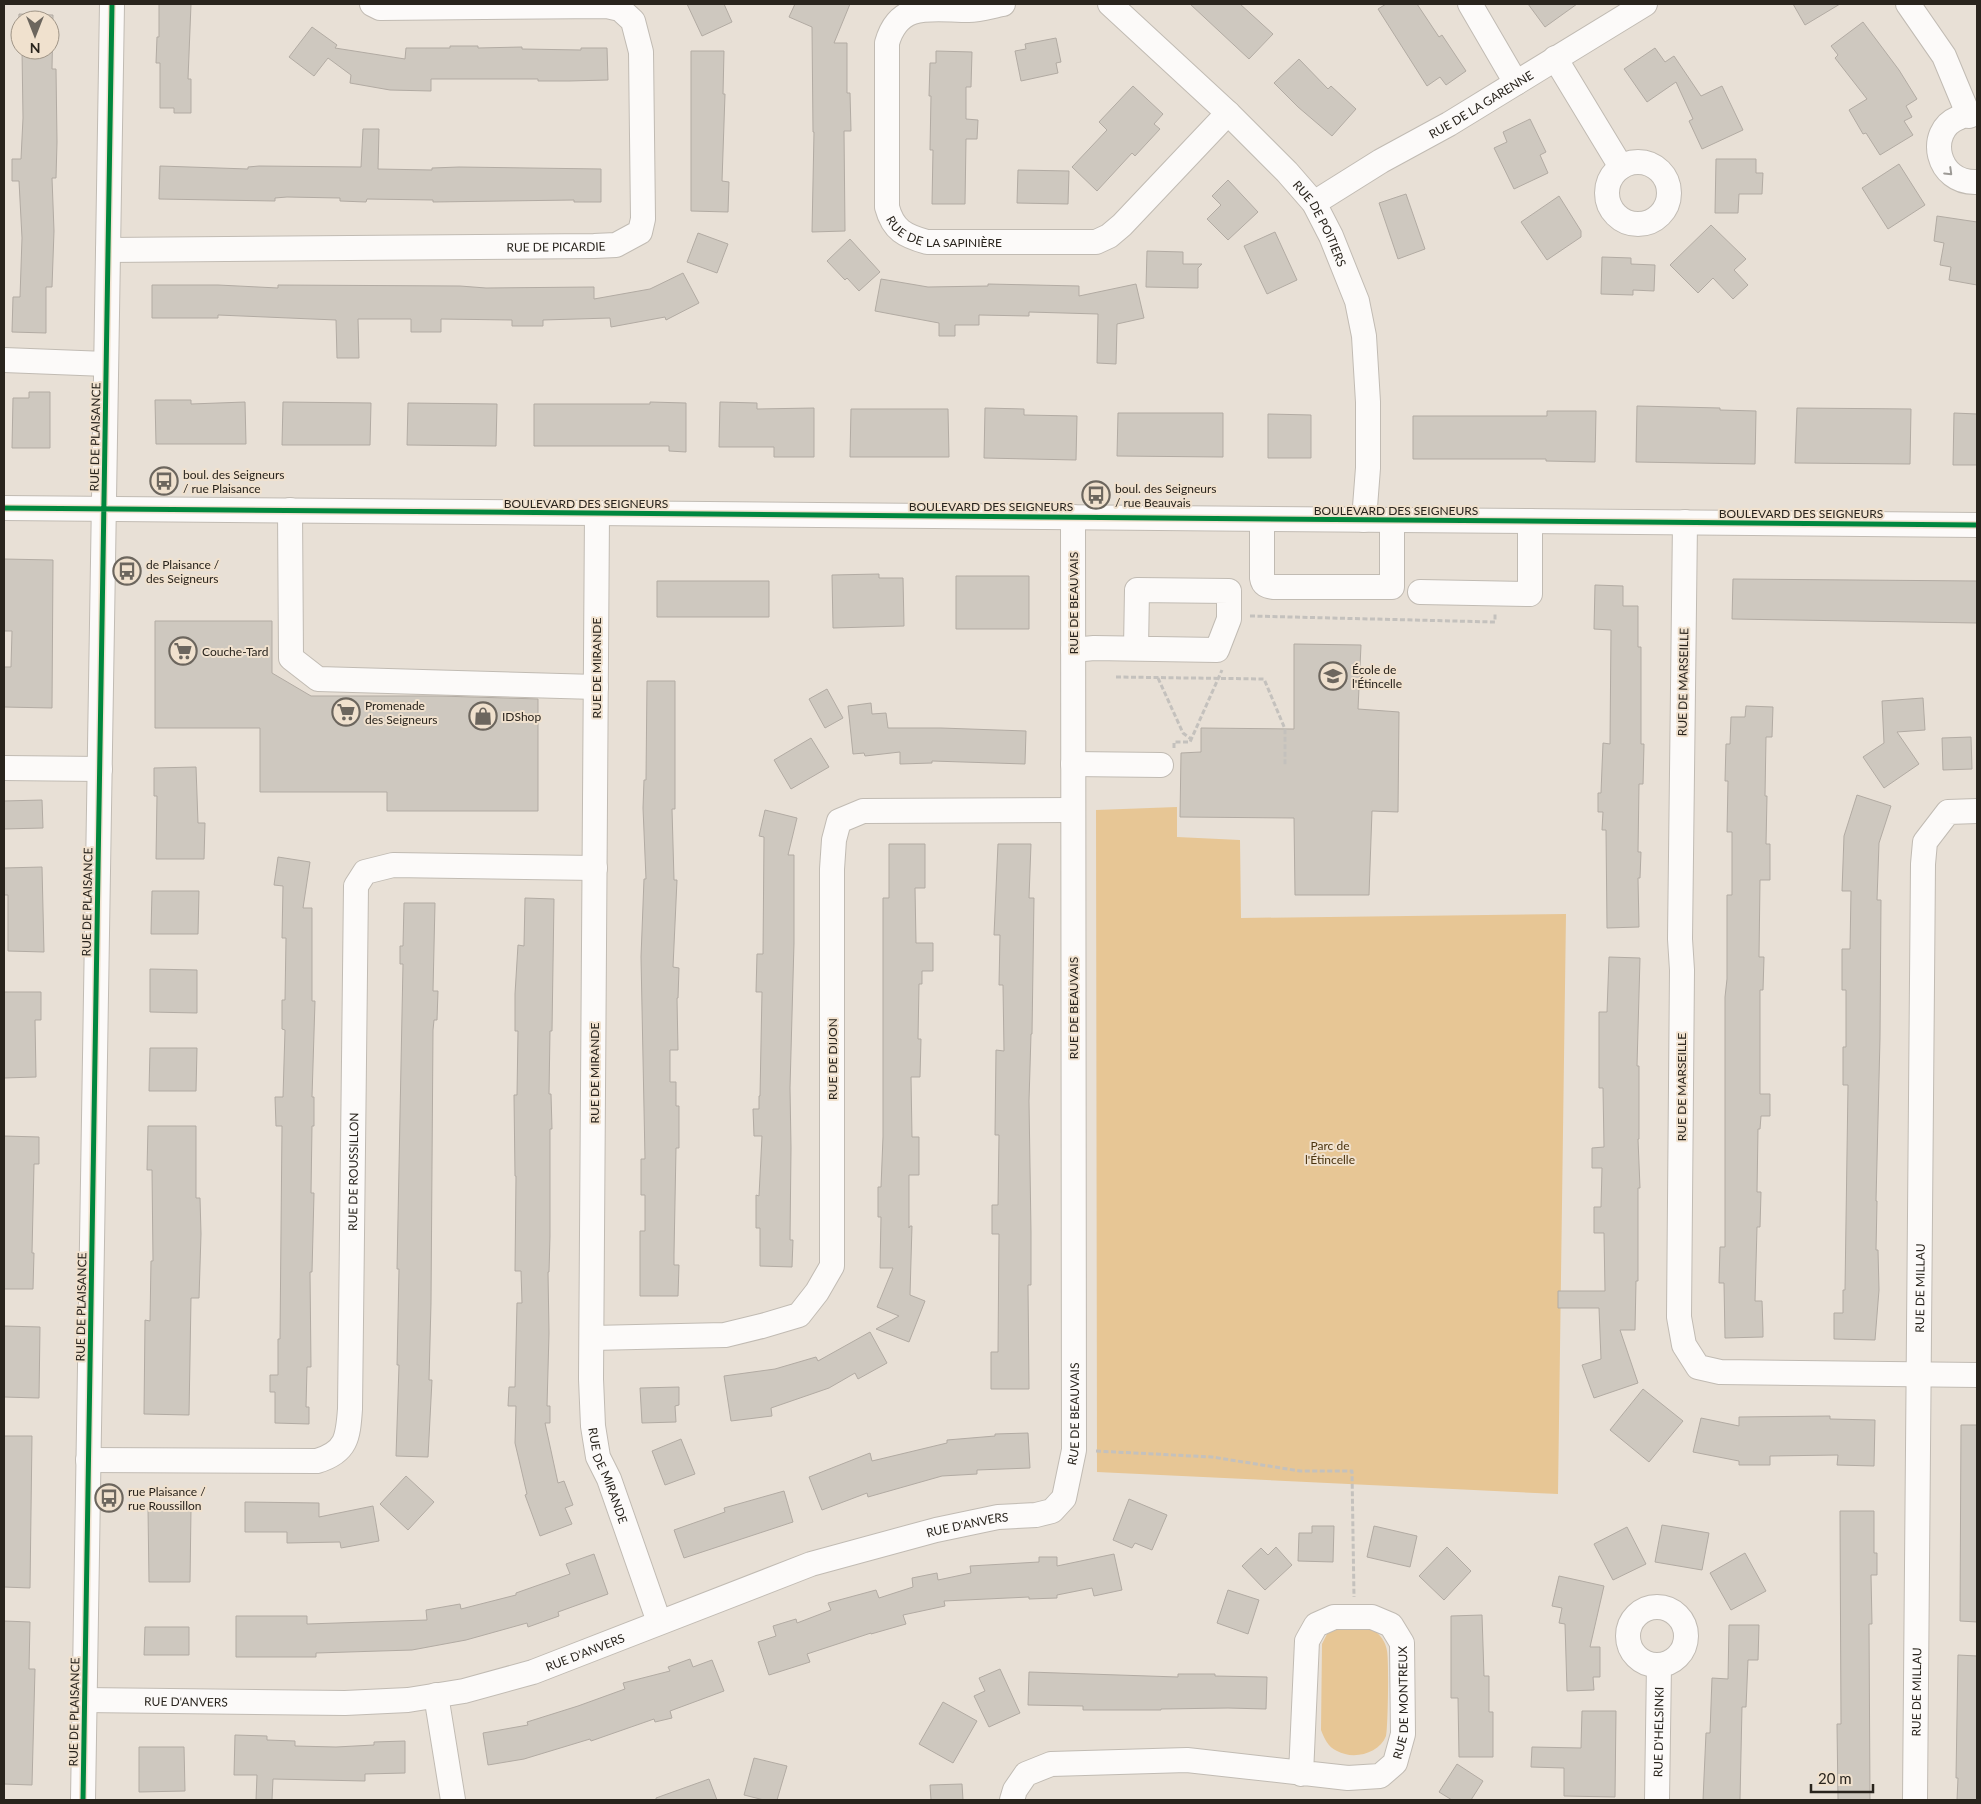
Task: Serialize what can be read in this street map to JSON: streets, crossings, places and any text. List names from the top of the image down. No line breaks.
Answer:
{"streets":{"street":["RUE DE LA GARENNE","RUE DE POITIERS","RUE DE LA SAPINIÈRE","RUE DE PICARDIE","RUE DE PLAISANCE","BOULEVARD DES SEIGNEURS","RUE DE BEAUVAIS","RUE DE MIRANDE","RUE DE MARSEILLE","RUE DE DIJON","RUE DE ROUSSILLON","RUE DE MILLAU","RUE D'ANVERS","RUE DE MONTREUX","RUE D'HELSINKI"]},"crossings":[["RUE DE LA GARENNE","RUE DE POITIERS"],["RUE DE POITIERS","RUE DE LA SAPINIÈRE"],["RUE DE POITIERS","BOULEVARD DES SEIGNEURS"],["RUE DE PICARDIE","RUE DE PLAISANCE"],["RUE DE PLAISANCE","BOULEVARD DES SEIGNEURS"],["RUE DE PLAISANCE","RUE DE ROUSSILLON"],["RUE DE PLAISANCE","RUE D'ANVERS"],["BOULEVARD DES SEIGNEURS","RUE DE BEAUVAIS"],["BOULEVARD DES SEIGNEURS","RUE DE MIRANDE"],["BOULEVARD DES SEIGNEURS","RUE DE MARSEILLE"],["RUE DE BEAUVAIS","RUE DE DIJON"],["RUE DE BEAUVAIS","RUE D'ANVERS"],["RUE DE MIRANDE","RUE DE DIJON"],["RUE DE MIRANDE","RUE DE ROUSSILLON"],["RUE DE MIRANDE","RUE D'ANVERS"],["RUE DE MARSEILLE","RUE DE MILLAU"]],"parks":["Parc de l'Étincelle"],"places":{"bus stop":["boul. des Seigneurs / rue Plaisance","boul. des Seigneurs / rue Beauvais","de Plaisance / des Seigneurs","rue Plaisance / rue Roussillon"],"supermarket":["Couche-Tard","Promenade des Seigneurs"],"school or university":["École de l'Étincelle"],"shop":["IDShop"]},"scale_bar":"20 m","north":"bottom"}
